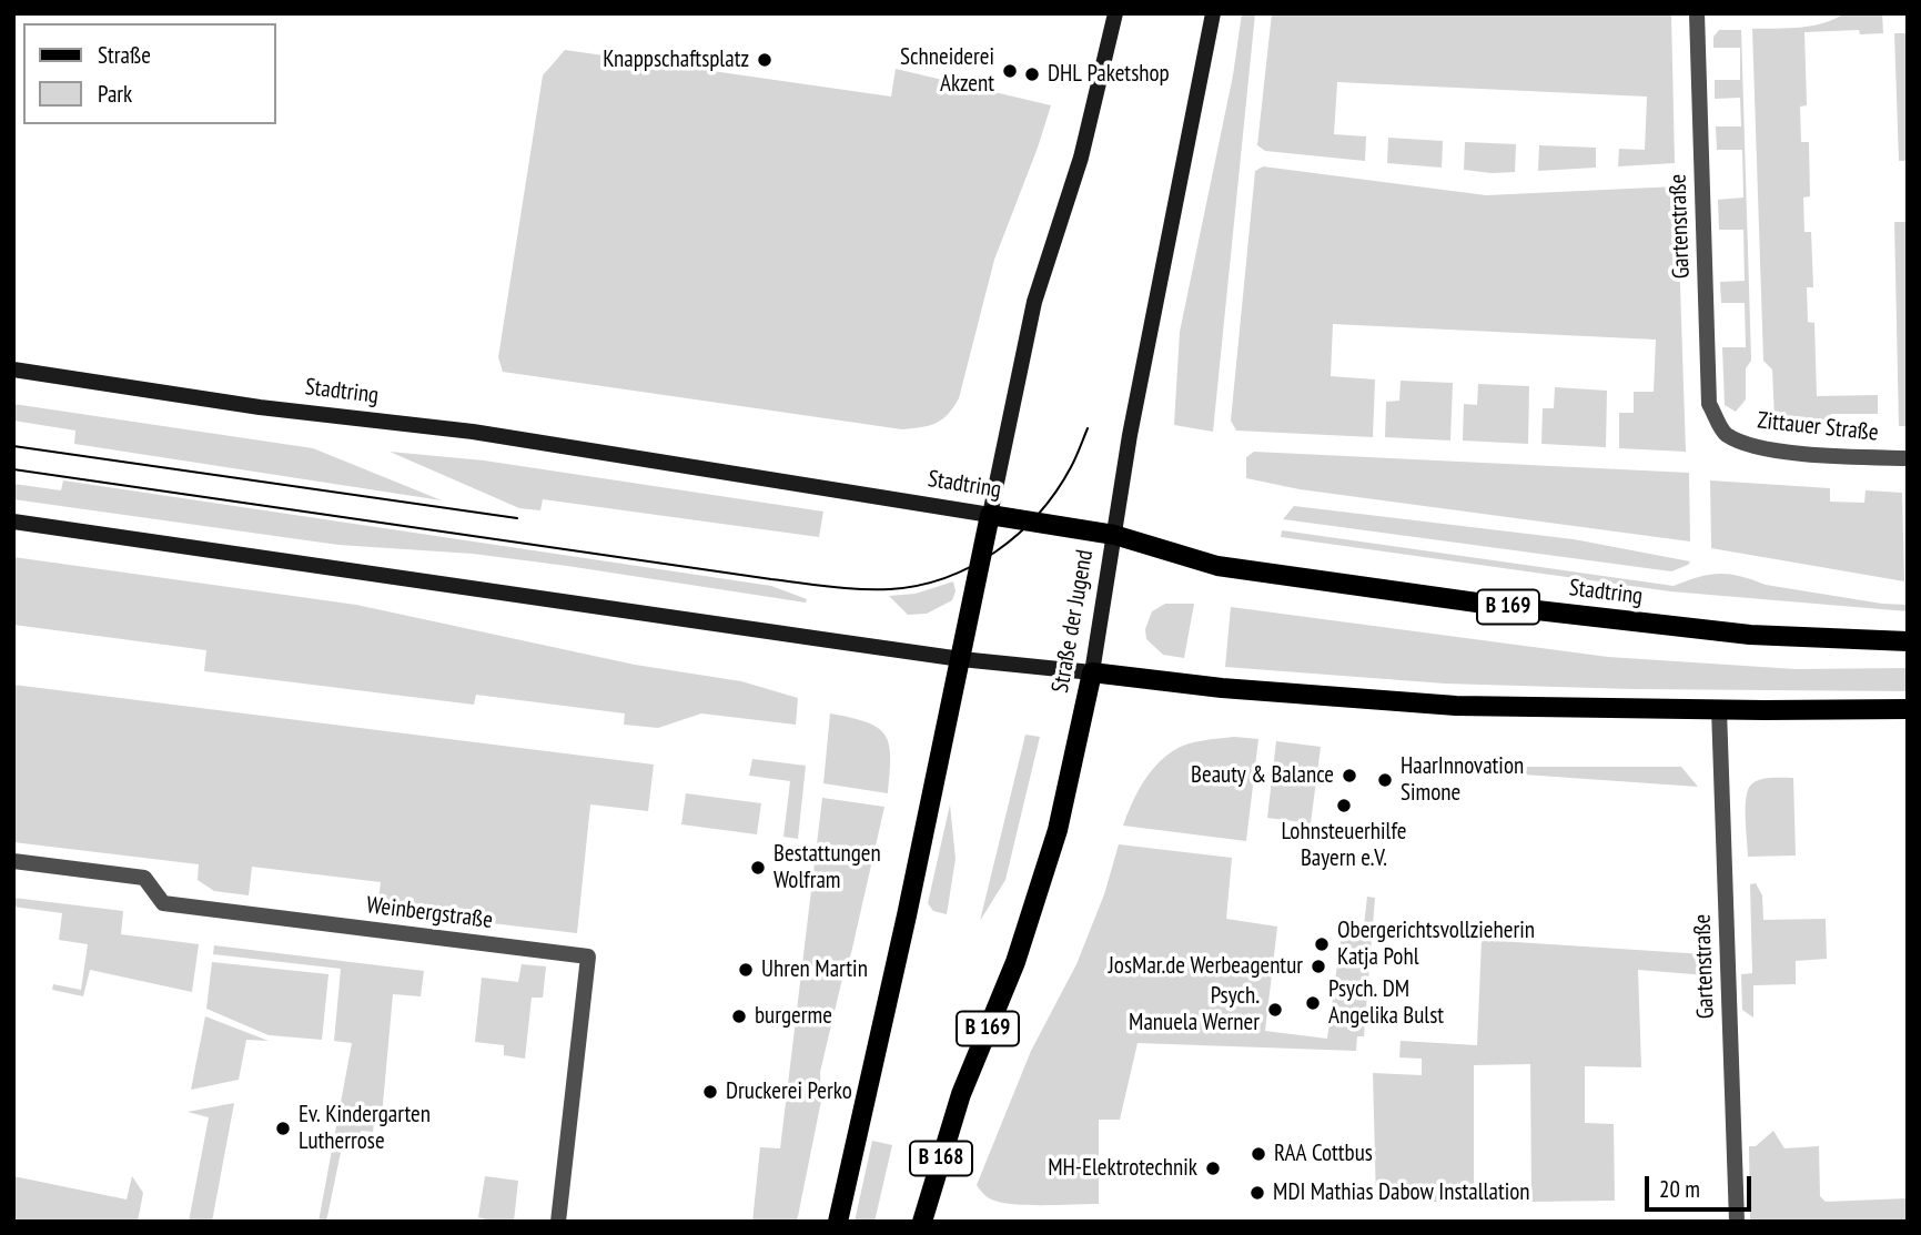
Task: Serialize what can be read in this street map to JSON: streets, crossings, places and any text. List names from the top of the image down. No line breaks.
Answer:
{"streets":{"main road":["Stadtring","B 169","Straße der Jugend","B 168"],"street":["Gartenstraße","Zittauer Straße","Weinbergstraße"]},"crossings":[["Gartenstraße","Zittauer Straße"],["Stadtring","Straße der Jugend"]],"places":["Knappschaftsplatz","Schneiderei Akzent","DHL Paketshop","Beauty & Balance","HaarInnovation Simone","Lohnsteuerhilfe Bayern e.V.","Bestattungen Wolfram","Obergerichtsvollzieherin Katja Pohl","JosMar.de Werbeagentur","Uhren Martin","Psych. DM Angelika Bulst","Psych. Manuela Werner","burgerme","Druckerei Perko","Ev. Kindergarten Lutherrose","RAA Cottbus","MH-Elektrotechnik","MDI Mathias Dabow Installation"],"legend":["Straße","Park"],"scale_bar":"20 m"}
